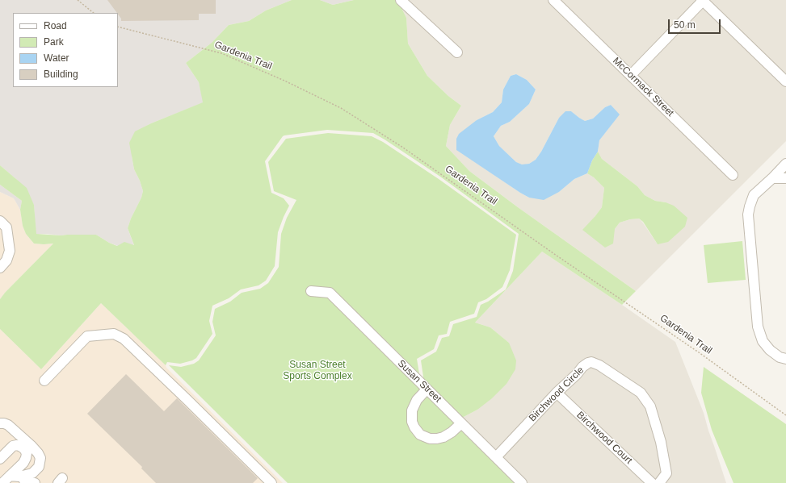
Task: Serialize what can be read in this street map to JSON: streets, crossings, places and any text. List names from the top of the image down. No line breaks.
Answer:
{"streets":{"street":["McCormack Street","Susan Street","Birchwood Circle","Birchwood Court"],"path":["Gardenia Trail"]},"crossings":[["Susan Street","Birchwood Circle"],["Birchwood Circle","Birchwood Court"]],"parks":["Susan Street Sports Complex"],"legend":["Road","Park","Water","Building"],"scale_bar":"50 m"}
